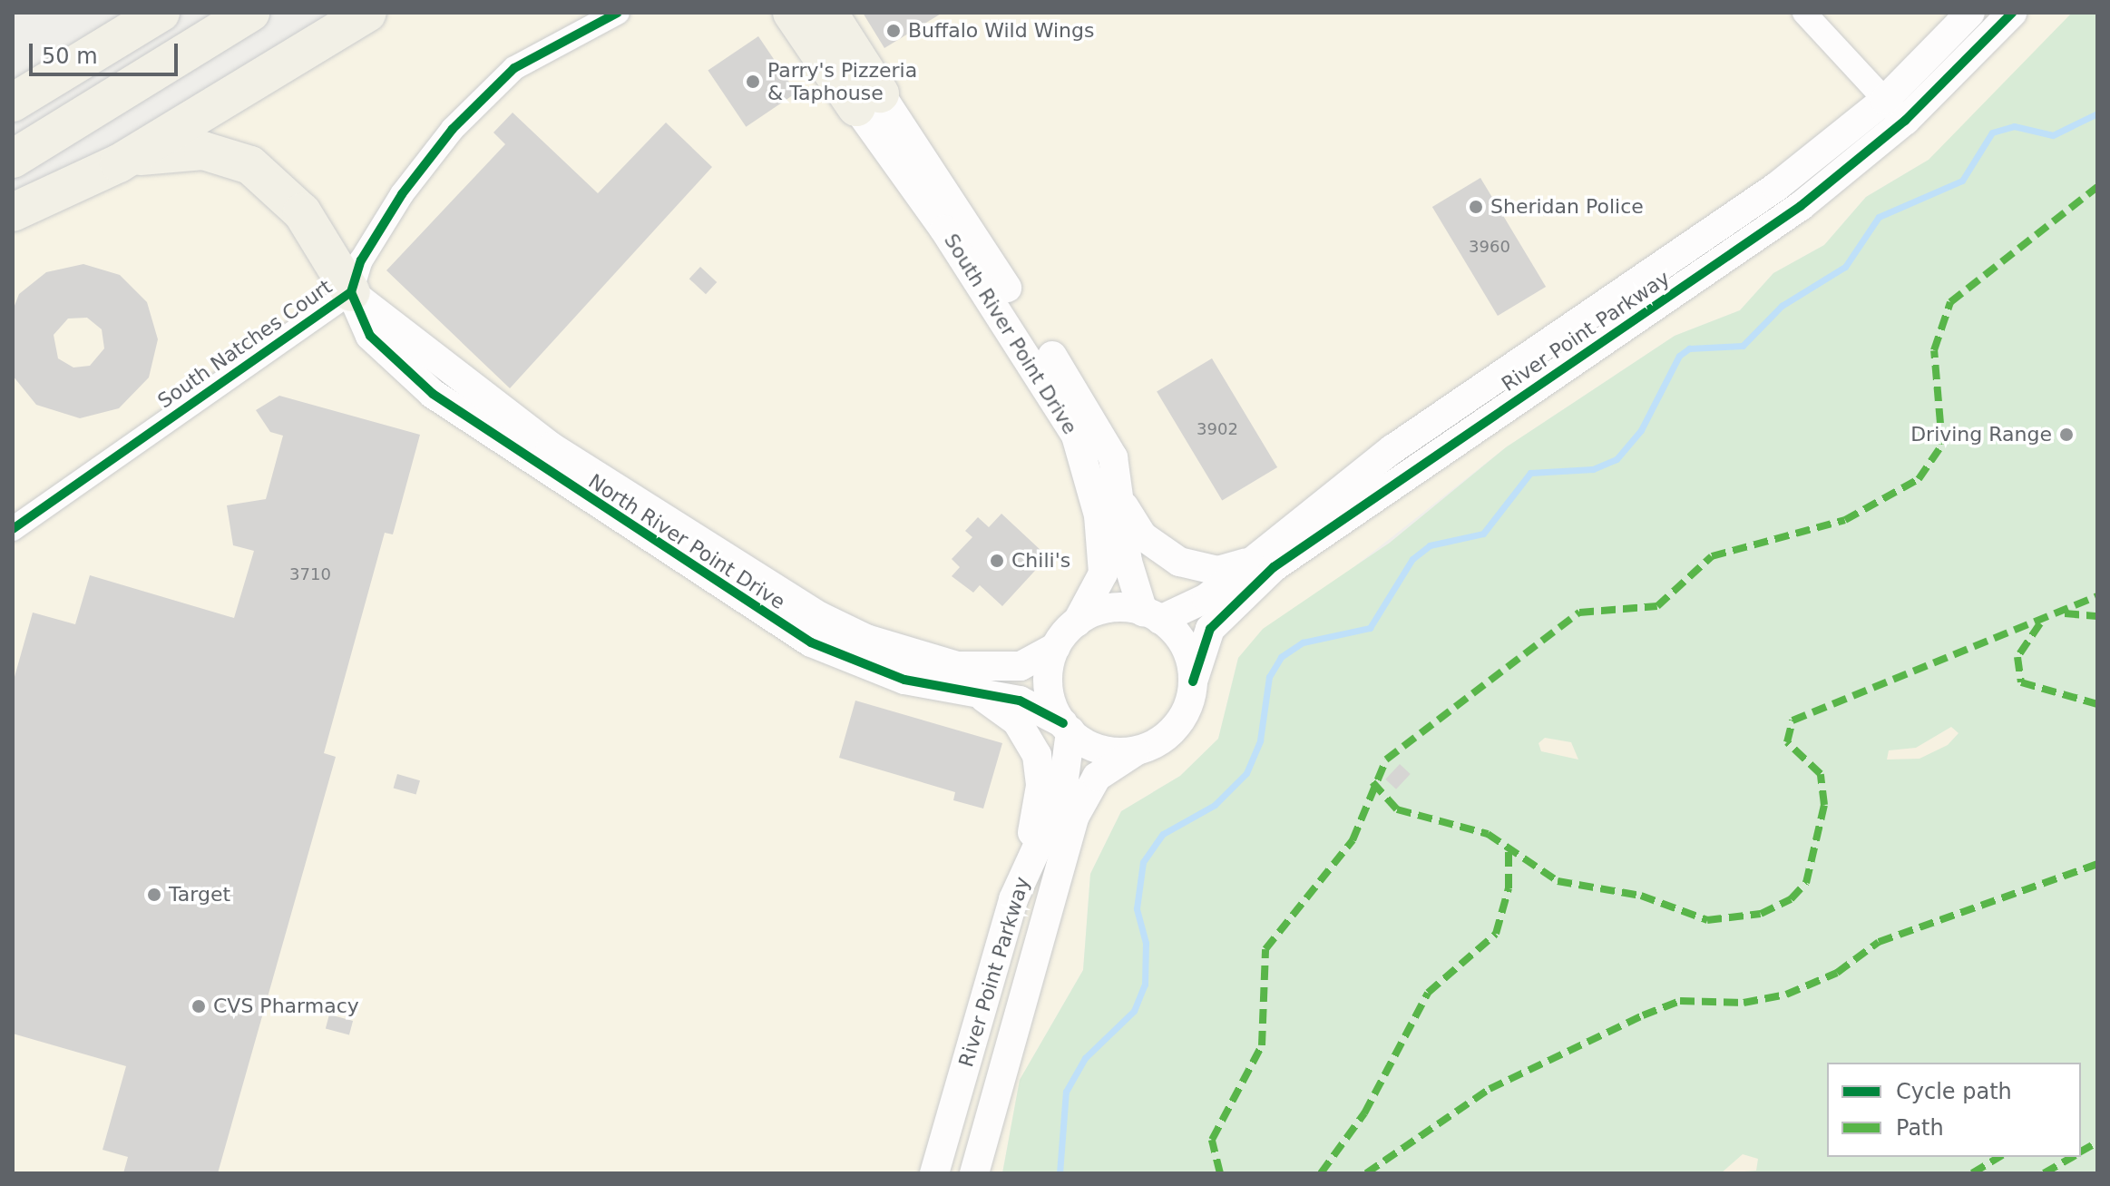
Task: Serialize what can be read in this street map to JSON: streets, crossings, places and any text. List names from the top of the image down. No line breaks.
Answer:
{"streets":{"street":["River Point Parkway","South River Point Drive","South Natches Court","North River Point Drive"]},"crossings":[["River Point Parkway","South River Point Drive"],["River Point Parkway","North River Point Drive"],["South River Point Drive","North River Point Drive"],["South Natches Court","North River Point Drive"]],"places":["Buffalo Wild Wings","Parry's Pizzeria & Taphouse","Sheridan Police","Driving Range","Chili's","Target","CVS Pharmacy"],"house_numbers":["3960","3902","3710"],"legend":["Cycle path","Path"],"scale_bar":"50 m"}
